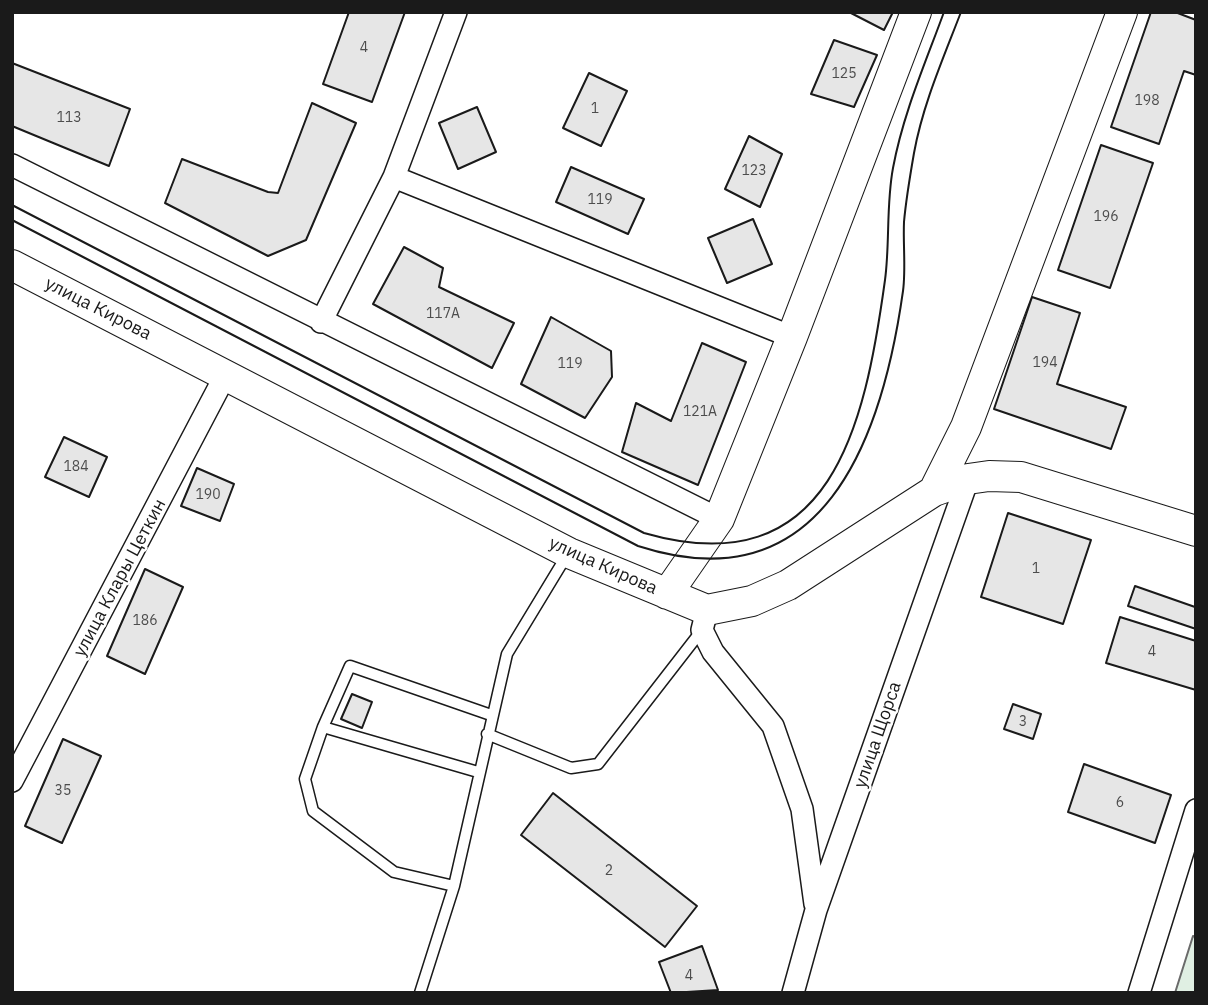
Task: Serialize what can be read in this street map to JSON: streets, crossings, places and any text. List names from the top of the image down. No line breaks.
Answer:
{"streets":{"main road":["улица Кирова"],"street":["улица Клары Цеткин","улица Щорса"]},"crossings":[["улица Кирова","улица Клары Цеткин"]],"house_numbers":["4","125","198","1","113","123","119","196","117А","194","119","121А","184","190","1","186","4","3","35","6","2","4"]}
